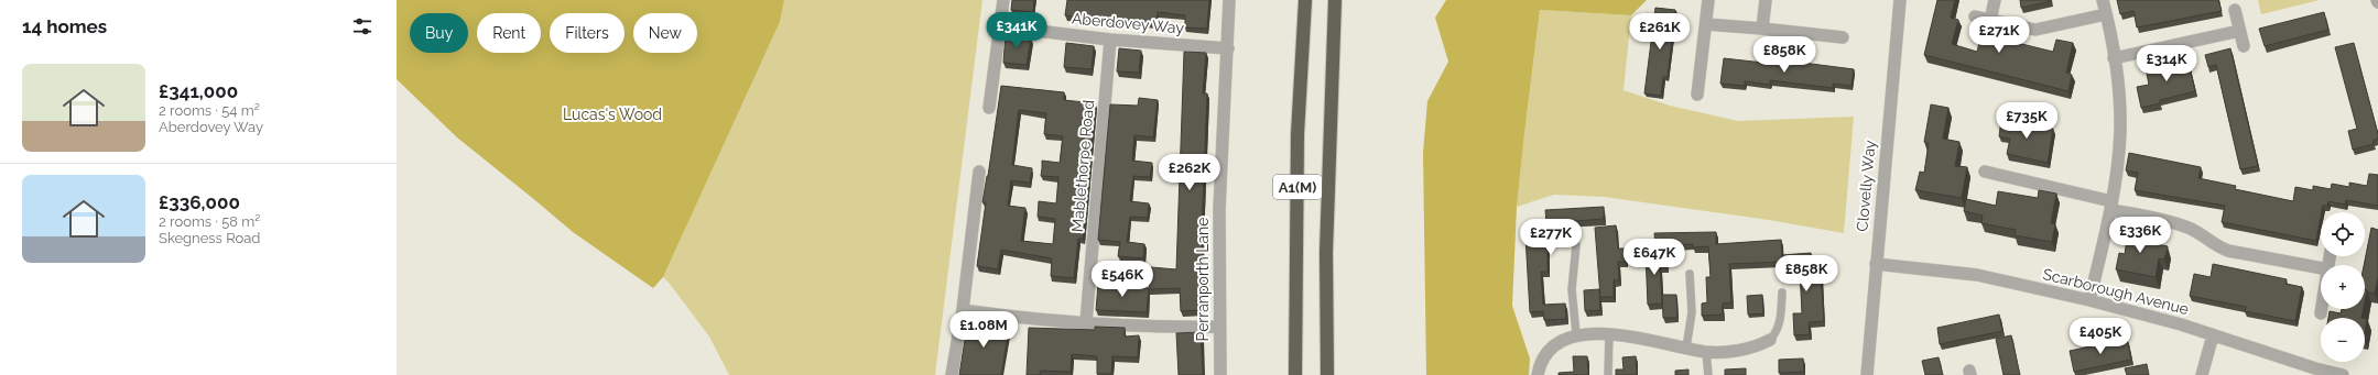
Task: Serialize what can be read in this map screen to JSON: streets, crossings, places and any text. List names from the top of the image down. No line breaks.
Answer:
{"streets":{"highway":["A1(M)"],"street":["Aberdovey Way","Mablethorpe Road","Clovelly Way","Perranporth Lane","Scarborough Avenue"]},"crossings":[["Aberdovey Way","Mablethorpe Road"],["Aberdovey Way","Perranporth Lane"],["Clovelly Way","Scarborough Avenue"]],"parks":["Lucas's Wood"],"page":{"heading":"14 homes","price":["£341K","£261K","£271K","£858K","£314K","£735K","£262K","£336K","£277K","£647K","£858K","£546K","£1.08M","£405K"],"chip":["Buy","Rent","Filters","New"],"list":[{"name":"£341,000","note":"2 rooms · 54 m² · Aberdovey Way"},{"name":"£336,000","note":"2 rooms · 58 m² · Skegness Road"}],"map_buttons":["+","−"]}}
